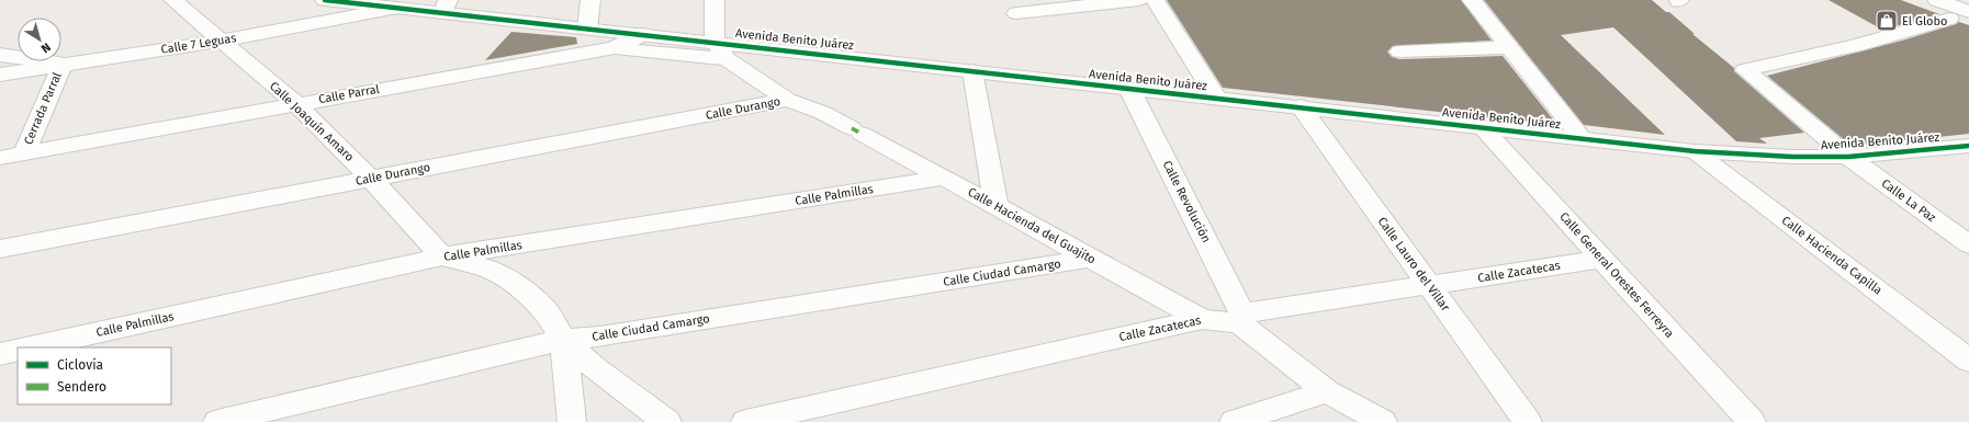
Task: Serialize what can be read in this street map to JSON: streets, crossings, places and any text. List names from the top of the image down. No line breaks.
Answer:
{"streets":{"street":["Avenida Benito Juárez","Calle 7 Leguas","Calle Parral","Cerrada Parral","Calle Durango","Calle Joaquín Amaro","Calle Palmillas","Calle La Paz","Calle Revolución","Calle Hacienda del Guajito","Calle Hacienda Capilla","Calle Lauro del Villar","Calle Zacatecas","Calle Ciudad Camargo","Calle General Orestes Ferreyra"]},"crossings":[["Avenida Benito Juárez","Calle 7 Leguas"],["Avenida Benito Juárez","Calle Parral"],["Avenida Benito Juárez","Calle La Paz"],["Avenida Benito Juárez","Calle Revolución"],["Avenida Benito Juárez","Calle Hacienda del Guajito"],["Avenida Benito Juárez","Calle Hacienda Capilla"],["Avenida Benito Juárez","Calle Lauro del Villar"],["Avenida Benito Juárez","Calle General Orestes Ferreyra"],["Calle 7 Leguas","Cerrada Parral"],["Calle 7 Leguas","Calle Joaquín Amaro"],["Calle Parral","Cerrada Parral"],["Calle Parral","Calle Joaquín Amaro"],["Calle Durango","Calle Joaquín Amaro"],["Calle Durango","Calle Hacienda del Guajito"],["Calle Joaquín Amaro","Calle Palmillas"],["Calle Palmillas","Calle Hacienda del Guajito"],["Calle Revolución","Calle Zacatecas"],["Calle Hacienda del Guajito","Calle Zacatecas"],["Calle Hacienda del Guajito","Calle Ciudad Camargo"],["Calle Lauro del Villar","Calle Zacatecas"],["Calle Zacatecas","Calle General Orestes Ferreyra"]],"places":{"shop":["El Globo"]},"legend":["Ciclovía","Sendero"],"north":"bottom right"}
